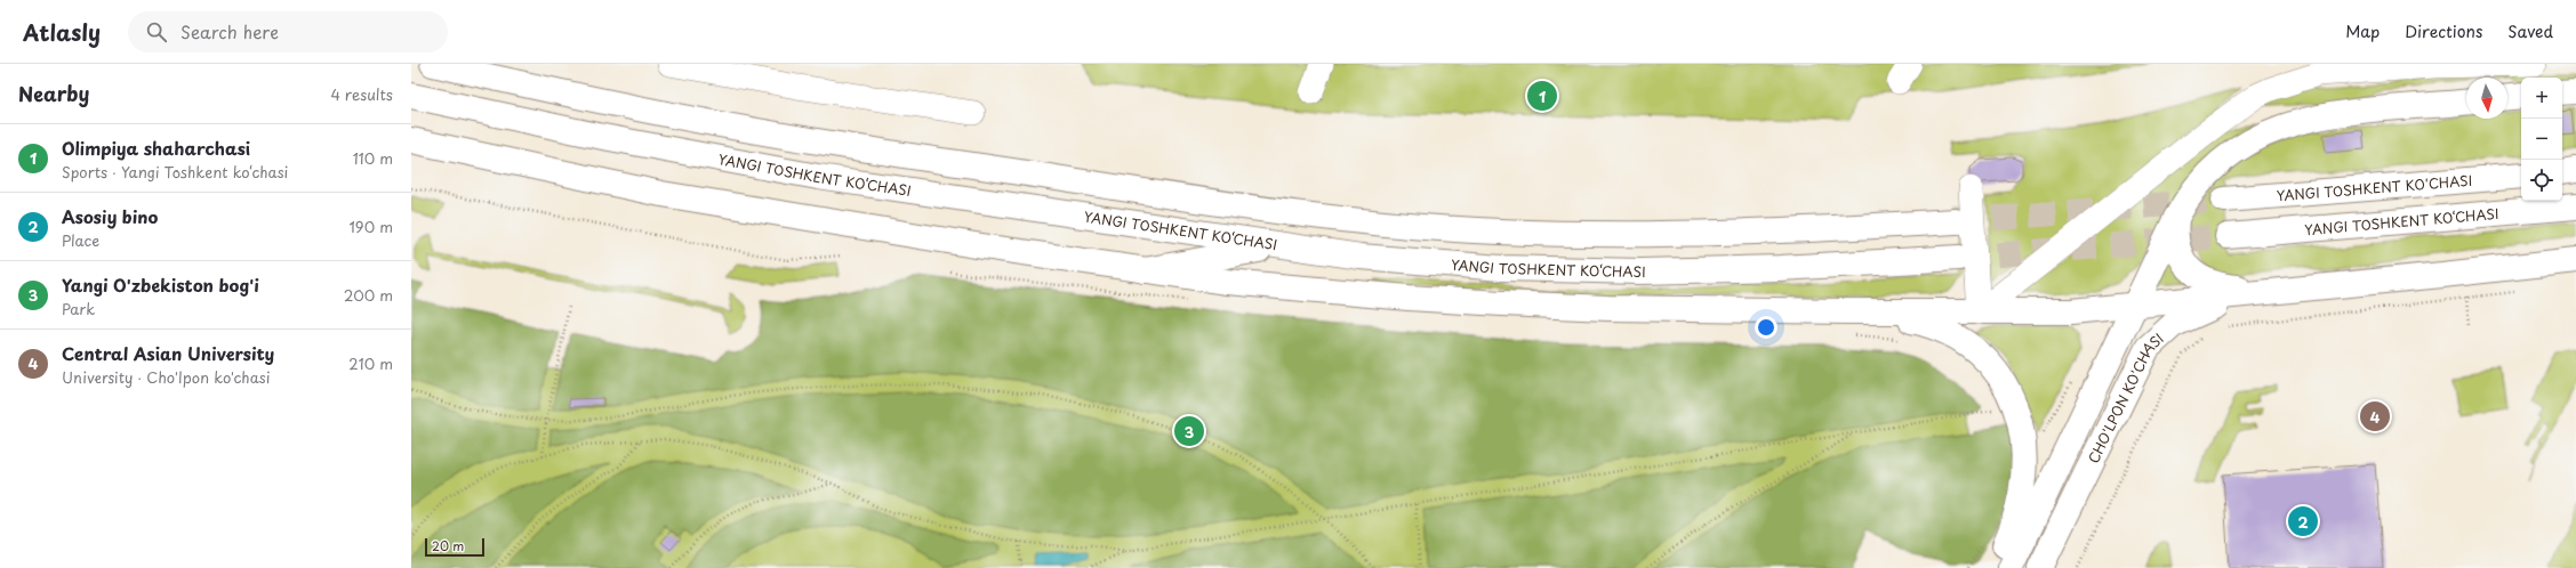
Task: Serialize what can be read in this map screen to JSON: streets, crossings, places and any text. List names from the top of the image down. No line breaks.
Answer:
{"streets":{"main road":["YANGI TOSHKENT KO‘CHASI","YANGI TOSHKENT KO'CHASI","CHO'LPON KO'CHASI"]},"scale_bar":"20 m","north":"bottom","page":{"header":"Atlasly","search":"Search here","nav":["Map","Directions","Saved"],"heading":["Nearby","4 results"],"map_buttons":["+","−"],"pins":["1","4","3","2"],"list":[{"mark":"1","name":"Olimpiya shaharchasi","note":"Sports · Yangi Toshkent ko‘chasi","value":"110 m"},{"mark":"2","name":"Asosiy bino","note":"Place","value":"190 m"},{"mark":"3","name":"Yangi O'zbekiston bog'i","note":"Park","value":"200 m"},{"mark":"4","name":"Central Asian University","note":"University · Cho'lpon ko'chasi","value":"210 m"}],"scale":"20 m"}}
